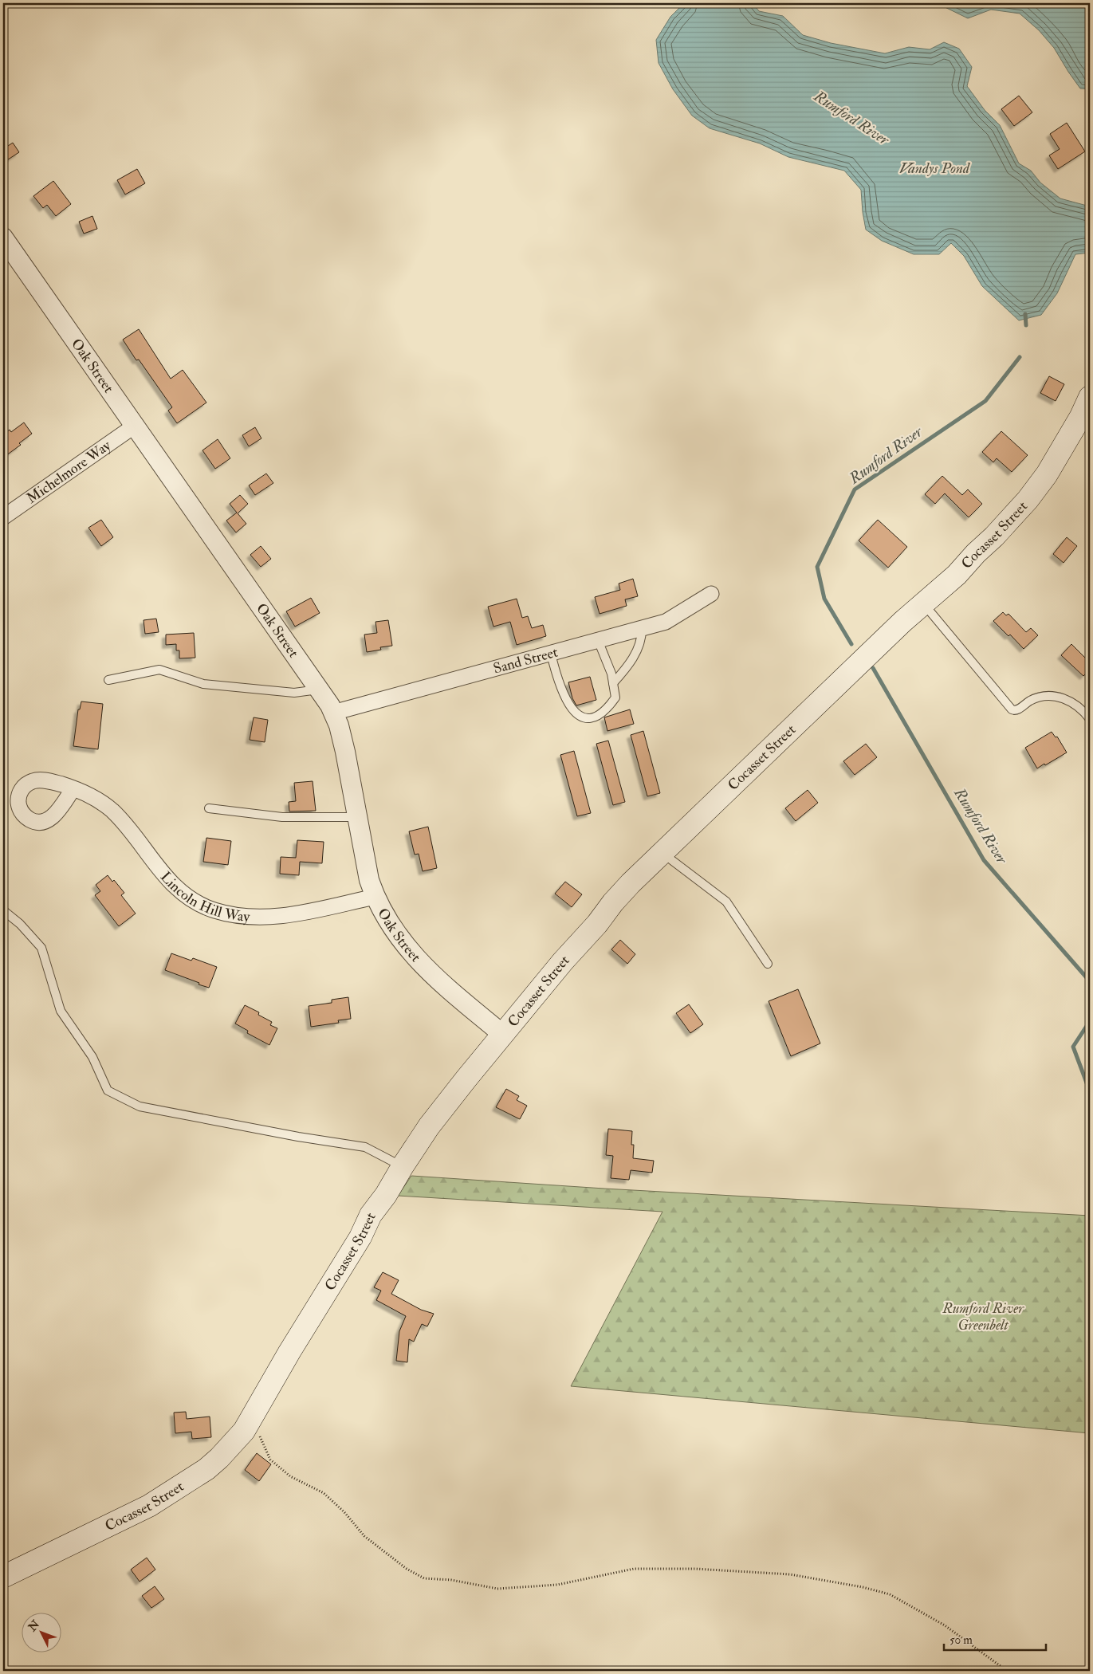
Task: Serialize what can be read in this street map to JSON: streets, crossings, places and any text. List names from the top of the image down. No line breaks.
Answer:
{"streets":{"main road":["Cocasset Street"],"street":["Oak Street","Michelmore Way","Sand Street","Lincoln Hill Way"]},"crossings":[["Oak Street","Michelmore Way"],["Oak Street","Cocasset Street"],["Oak Street","Sand Street"],["Oak Street","Lincoln Hill Way"]],"water":["Rumford River","Vandys Pond"],"parks":["Rumford River Greenbelt"],"scale_bar":"50 m","north":"top left"}
